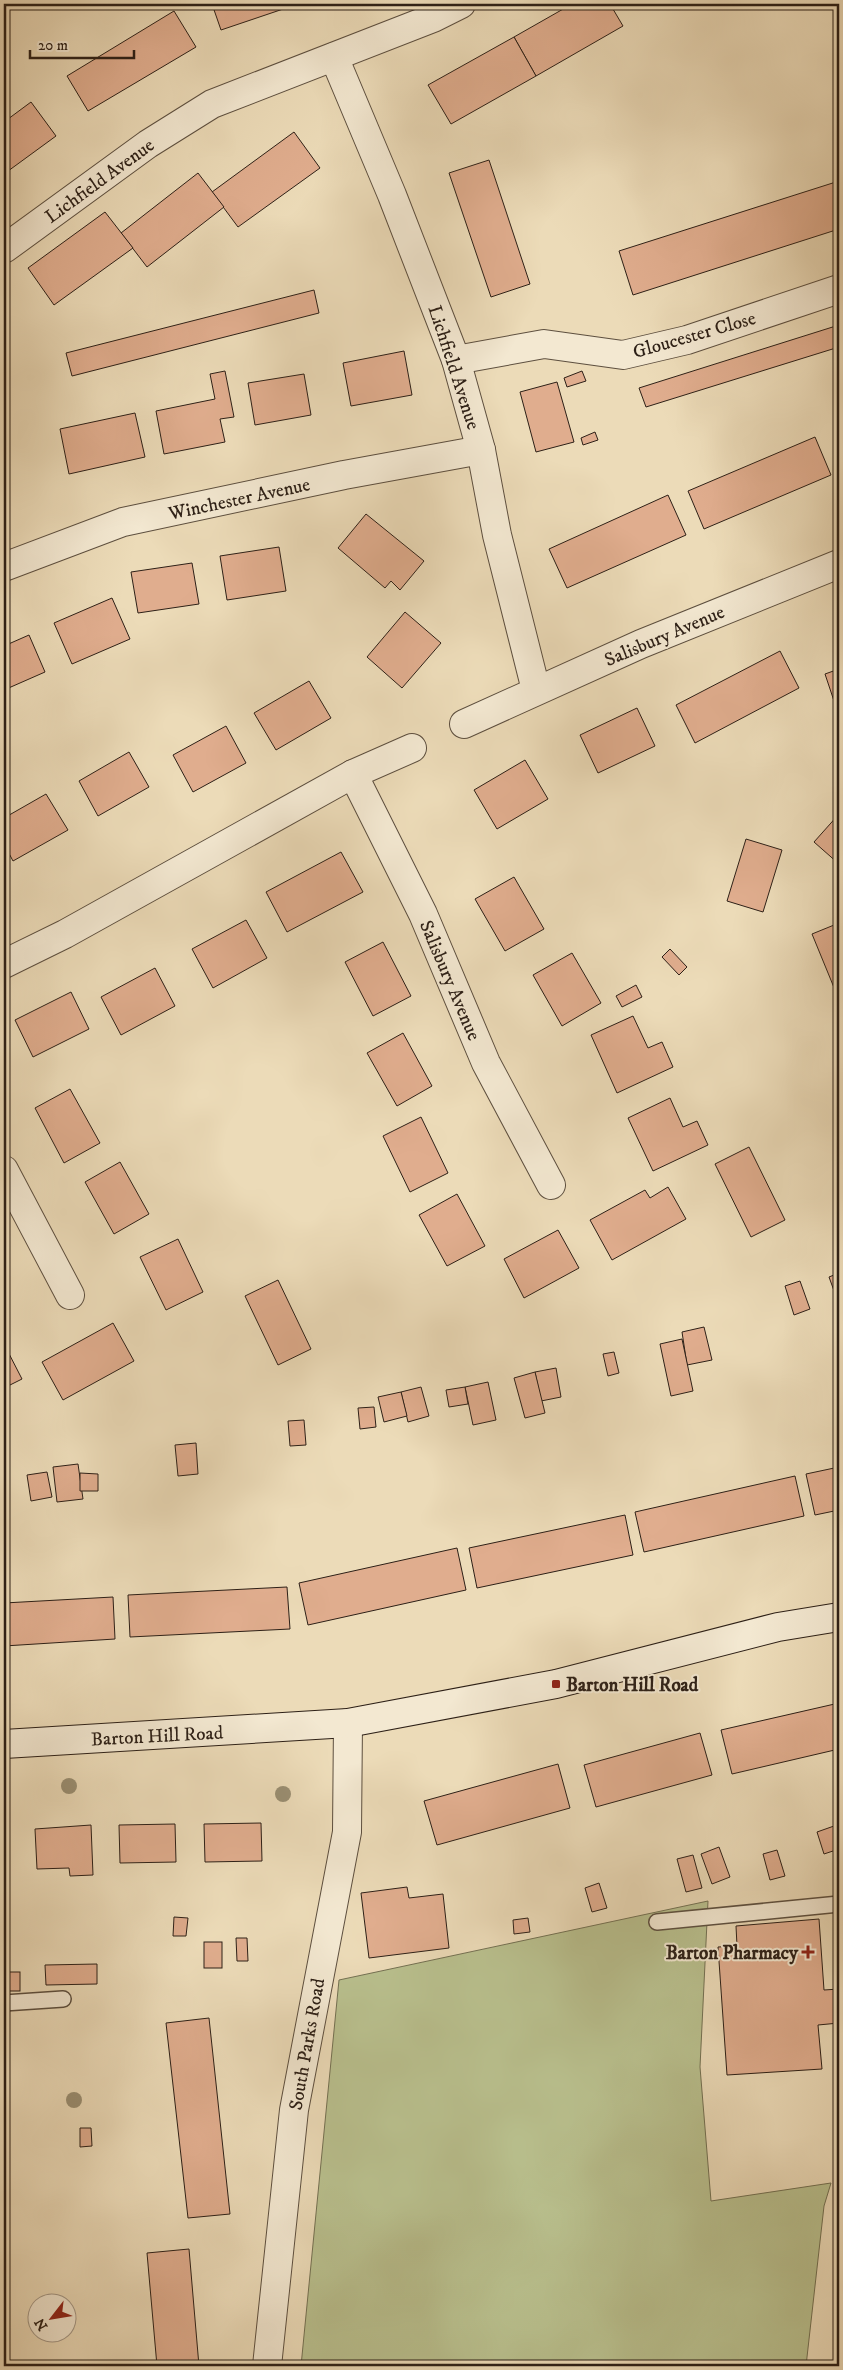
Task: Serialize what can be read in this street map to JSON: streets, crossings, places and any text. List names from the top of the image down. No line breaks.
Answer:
{"streets":{"street":["Lichfield Avenue","Gloucester Close","Winchester Avenue","Salisbury Avenue","Barton Hill Road","South Parks Road"]},"crossings":[["Lichfield Avenue","Gloucester Close"],["Lichfield Avenue","Winchester Avenue"],["Lichfield Avenue","Salisbury Avenue"],["Barton Hill Road","South Parks Road"]],"places":{"transit":["Barton Hill Road"],"health":["Barton Pharmacy"]},"scale_bar":"20 m","north":"bottom left"}
